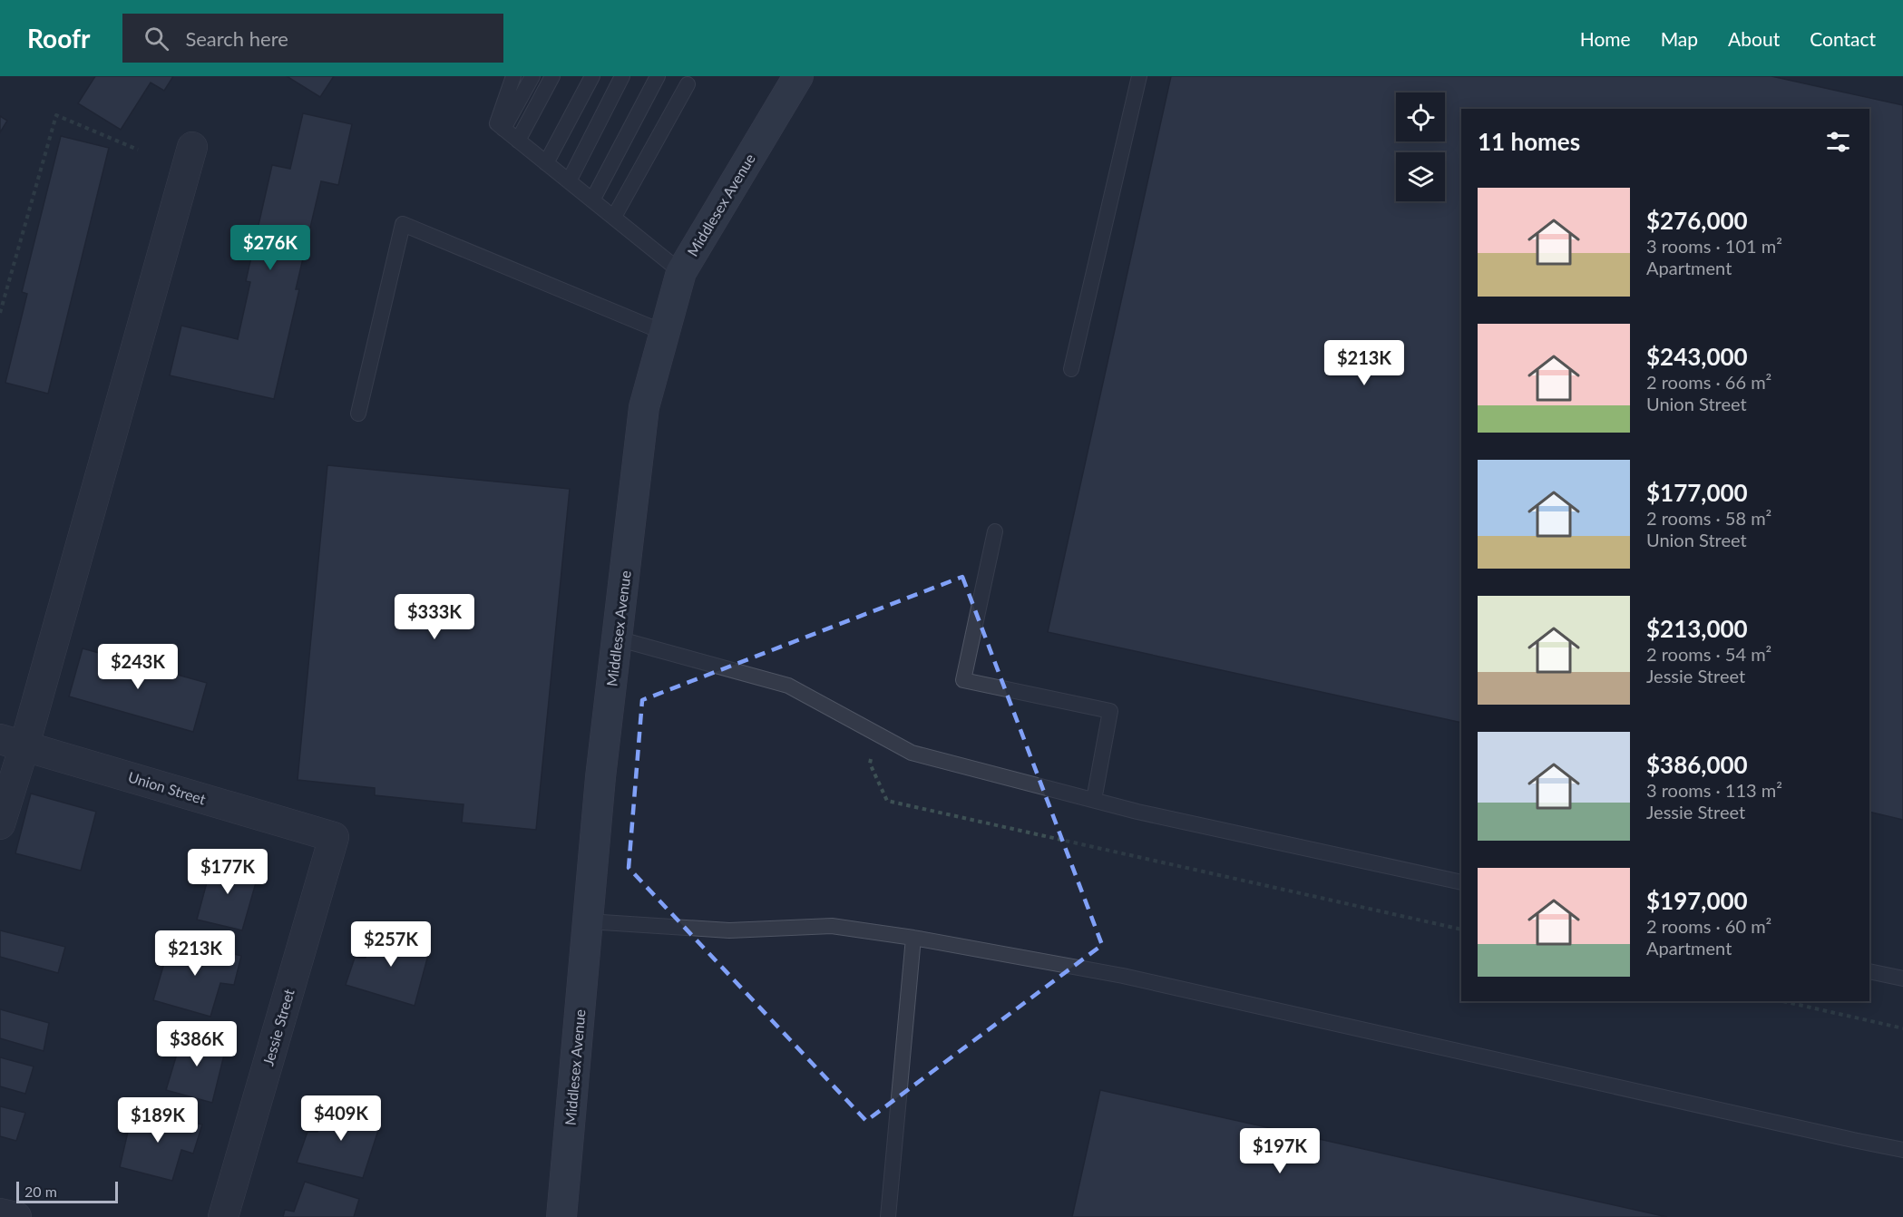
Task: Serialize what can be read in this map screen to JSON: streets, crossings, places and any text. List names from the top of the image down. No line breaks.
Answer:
{"streets":{"main road":["Middlesex Avenue"],"street":["Union Street","Jessie Street"]},"crossings":[["Union Street","Jessie Street"]],"scale_bar":"20 m","page":{"header":"Roofr","search":"Search here","nav":["Home","Map","About","Contact"],"heading":"11 homes","list":[{"name":"$276,000","note":"3 rooms · 101 m² · Apartment"},{"name":"$243,000","note":"2 rooms · 66 m² · Union Street"},{"name":"$177,000","note":"2 rooms · 58 m² · Union Street"},{"name":"$213,000","note":"2 rooms · 54 m² · Jessie Street"},{"name":"$386,000","note":"3 rooms · 113 m² · Jessie Street"},{"name":"$197,000","note":"2 rooms · 60 m² · Apartment"}],"price":["$276K","$213K","$333K","$243K","$177K","$257K","$213K","$386K","$409K","$189K","$197K"],"scale":"20 m"}}
